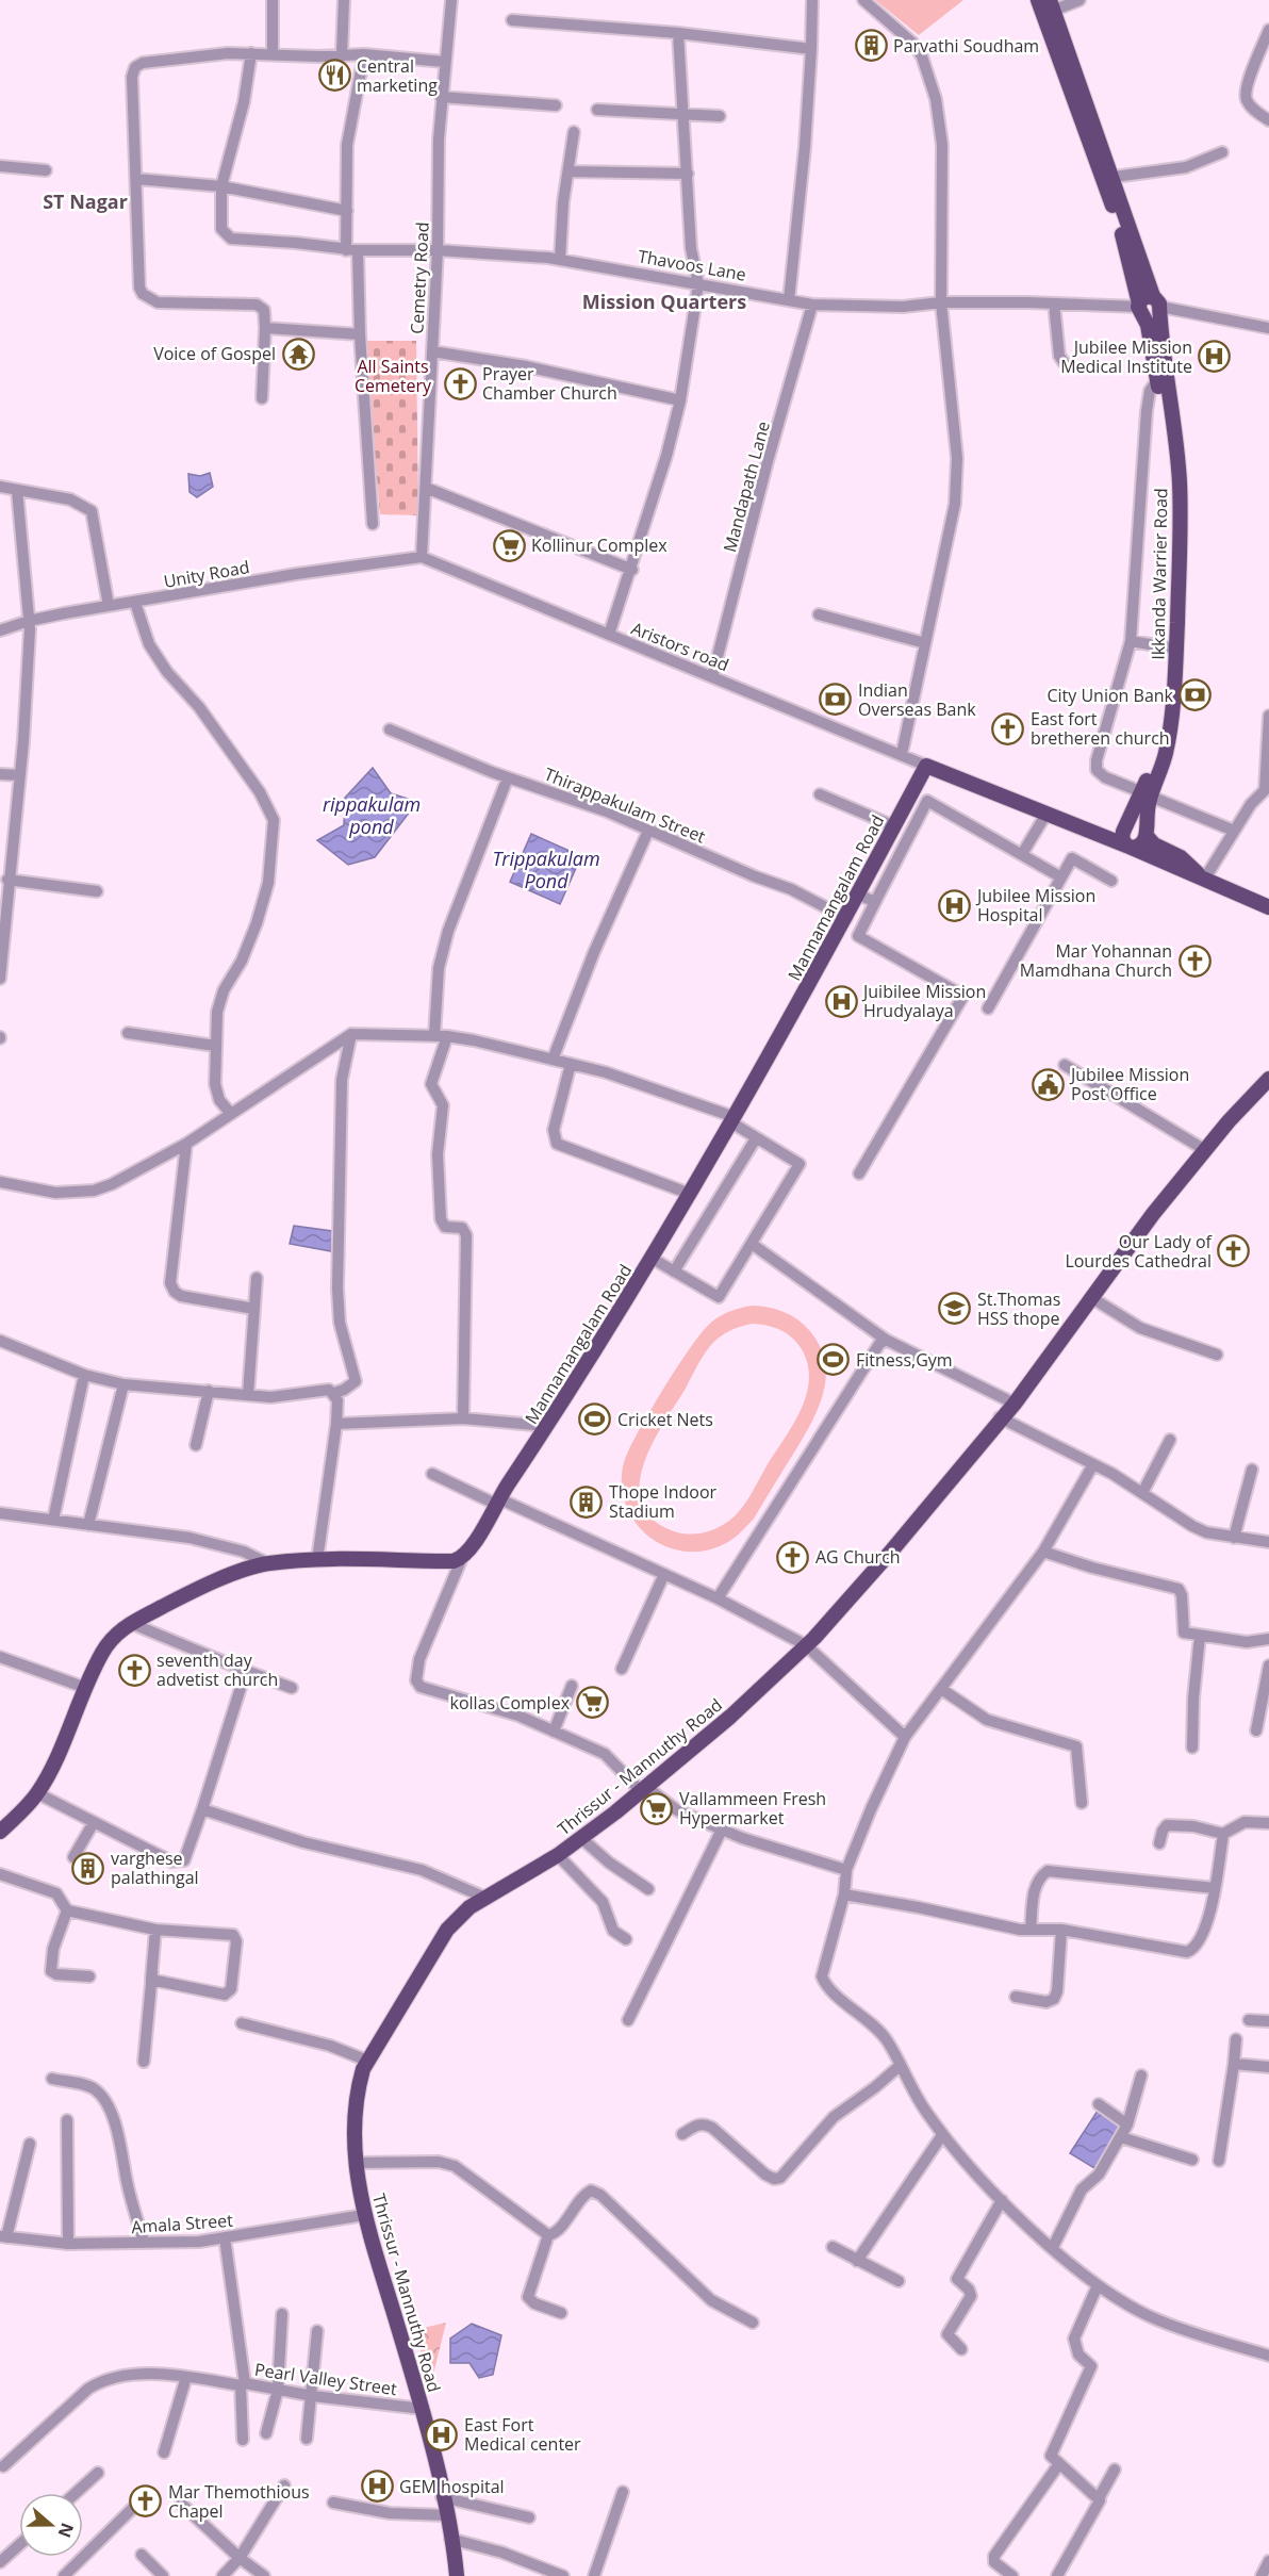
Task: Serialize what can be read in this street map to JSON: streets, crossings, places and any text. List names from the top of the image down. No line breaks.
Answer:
{"streets":{"main road":["Ikkanda Warrier Road","Mannamangalam Road","Thrissur - Mannuthy Road"],"street":["Thavoos Lane","Cemetry Road","Mandapath Lane","Unity Road","Aristors road","Thirappakulam Street","Amala Street","Pearl Valley Street"]},"crossings":[["Thavoos Lane","Cemetry Road"],["Thavoos Lane","Mandapath Lane"],["Thavoos Lane","Ikkanda Warrier Road"],["Cemetry Road","Unity Road"],["Cemetry Road","Aristors road"],["Mandapath Lane","Aristors road"],["Unity Road","Aristors road"],["Aristors road","Mannamangalam Road"],["Thirappakulam Street","Mannamangalam Road"],["Thrissur - Mannuthy Road","Amala Street"],["Thrissur - Mannuthy Road","Pearl Valley Street"]],"districts":["ST Nagar","Mission Quarters"],"water":["rippakulam pond","Trippakulam Pond"],"parks":["All Saints Cemetery"],"places":{"building":["Parvathi Soudham","Thope Indoor Stadium","varghese palathingal"],"restaurant":["Central marketing"],"temple":["Voice of Gospel"],"hospital":["Jubilee Mission Medical Institute","Jubilee Mission Hospital","Juibilee Mission Hrudyalaya","East Fort Medical center","GEM hospital"],"church":["Prayer Chamber Church","East fort bretheren church","Mar Yohannan Mamdhana Church","Our Lady of Lourdes Cathedral","AG Church","seventh day advetist church","Mar Themothious Chapel"],"supermarket":["Kollinur Complex","kollas Complex","Vallammeen Fresh Hypermarket"],"bank":["City Union Bank","Indian Overseas Bank"],"public building":["Jubilee Mission Post Office"],"school or university":["St.Thomas HSS thope"],"sports":["Fitness,Gym","Cricket Nets"]},"north":"right"}
